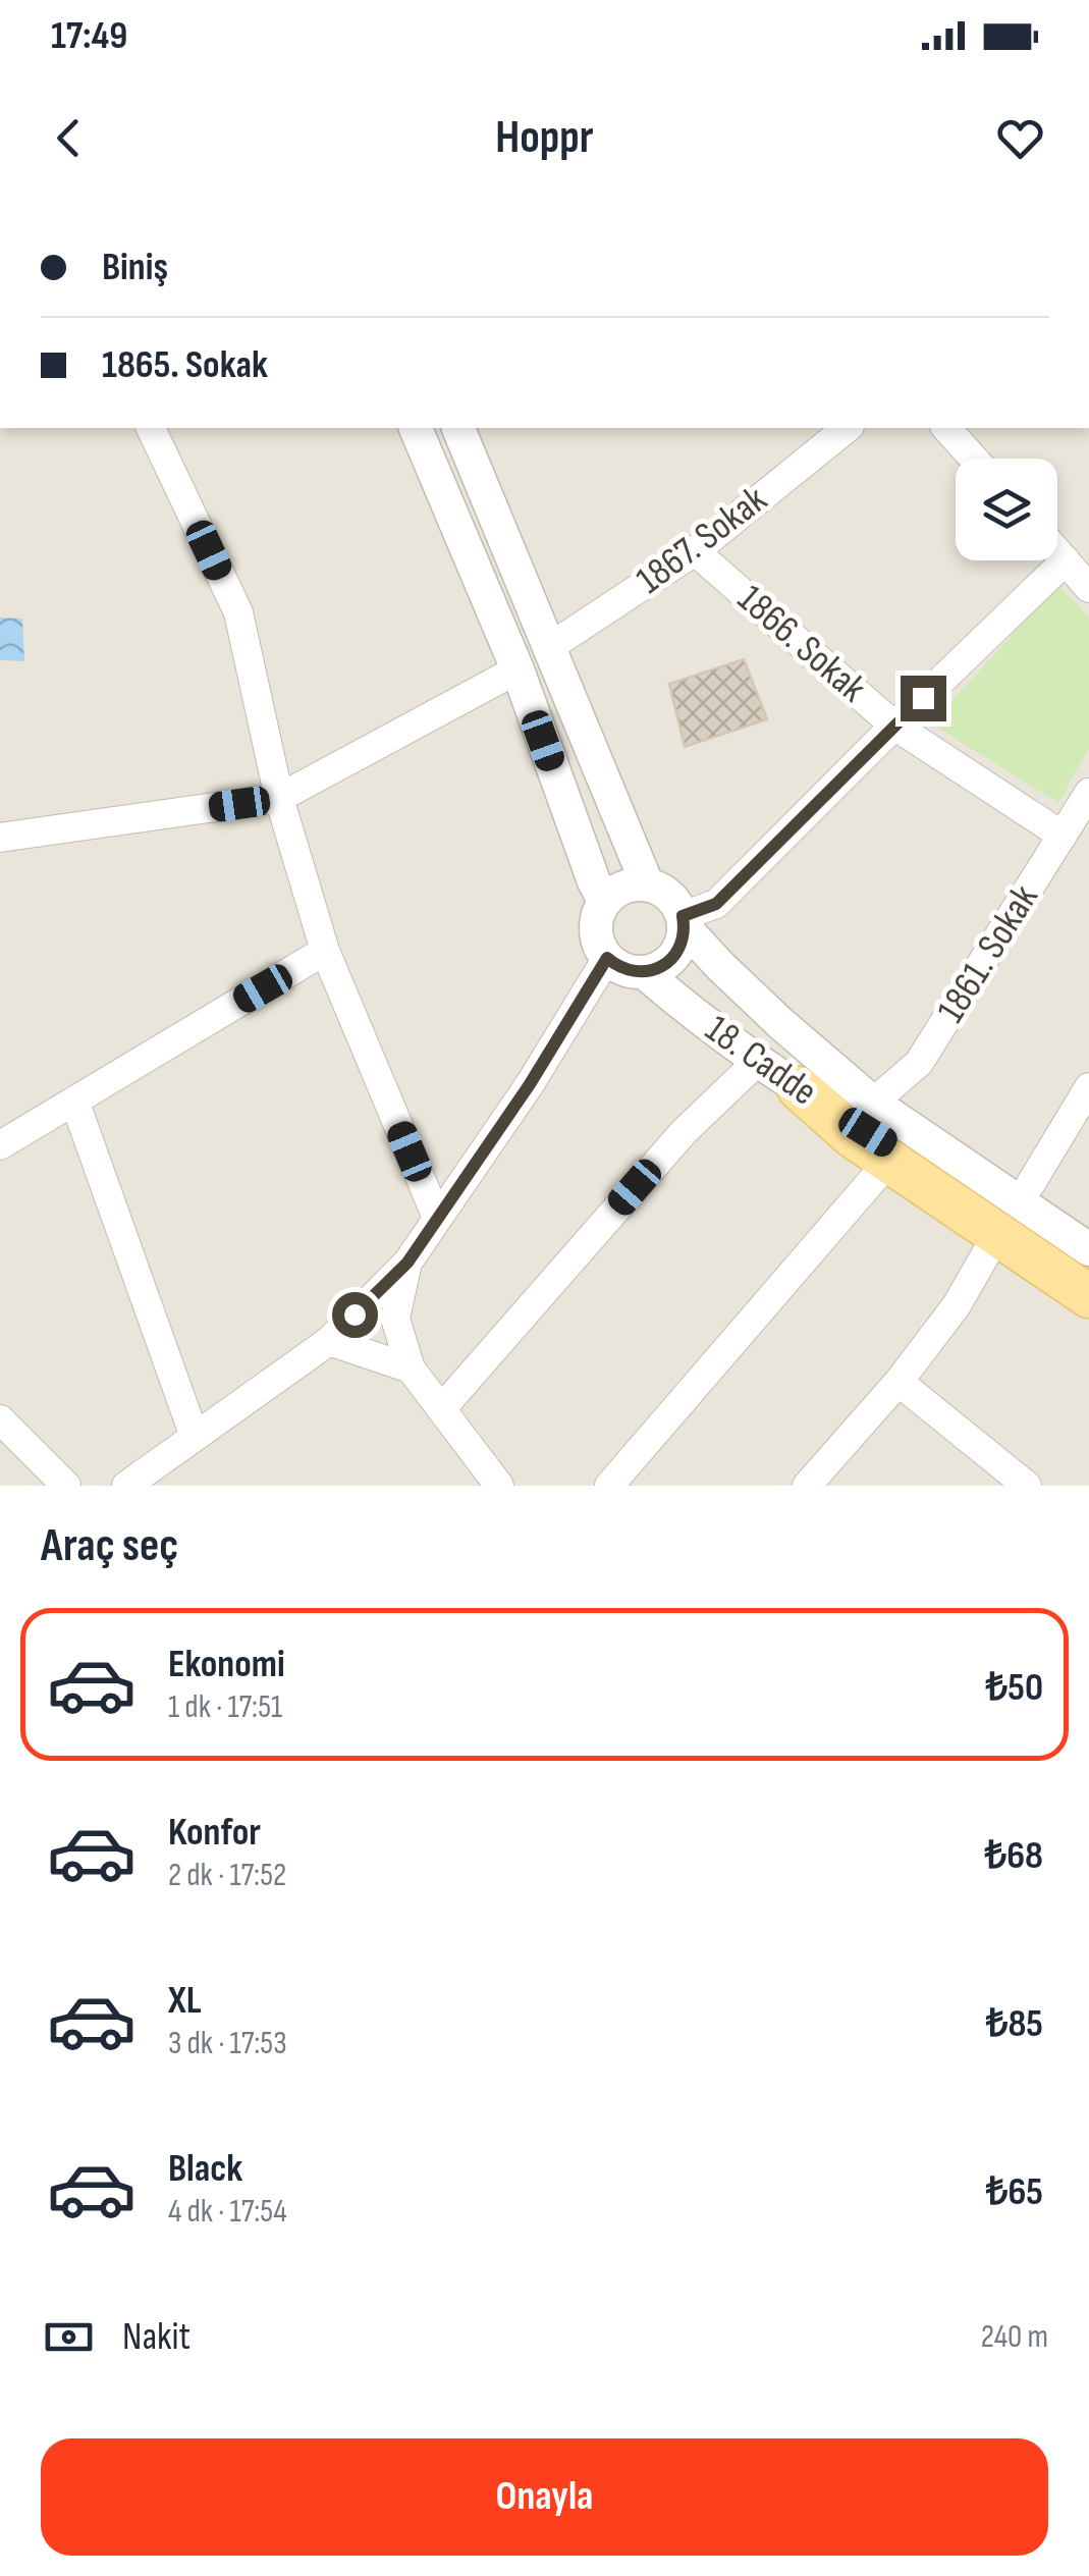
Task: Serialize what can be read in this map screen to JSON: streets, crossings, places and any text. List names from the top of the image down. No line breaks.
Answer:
{"streets":{"street":["1867. Sokak","1866. Sokak","1861. Sokak","18. Cadde"]},"crossings":[["1867. Sokak","1866. Sokak"],["1867. Sokak","18. Cadde"],["1866. Sokak","1861. Sokak"],["1861. Sokak","18. Cadde"]],"page":{"status":"17:49","header":"Hoppr","banner":["Biniş","1865. Sokak"],"heading":"Araç seç","list":[{"name":"Ekonomi","note":"1 dk · 17:51","value":"₺50"},{"name":"Konfor","note":"2 dk · 17:52","value":"₺68"},{"name":"XL","note":"3 dk · 17:53","value":"₺85"},{"name":"Black","note":"4 dk · 17:54","value":"₺65"}],"pay":["Nakit","240 m"],"buttons":"Onayla"}}
